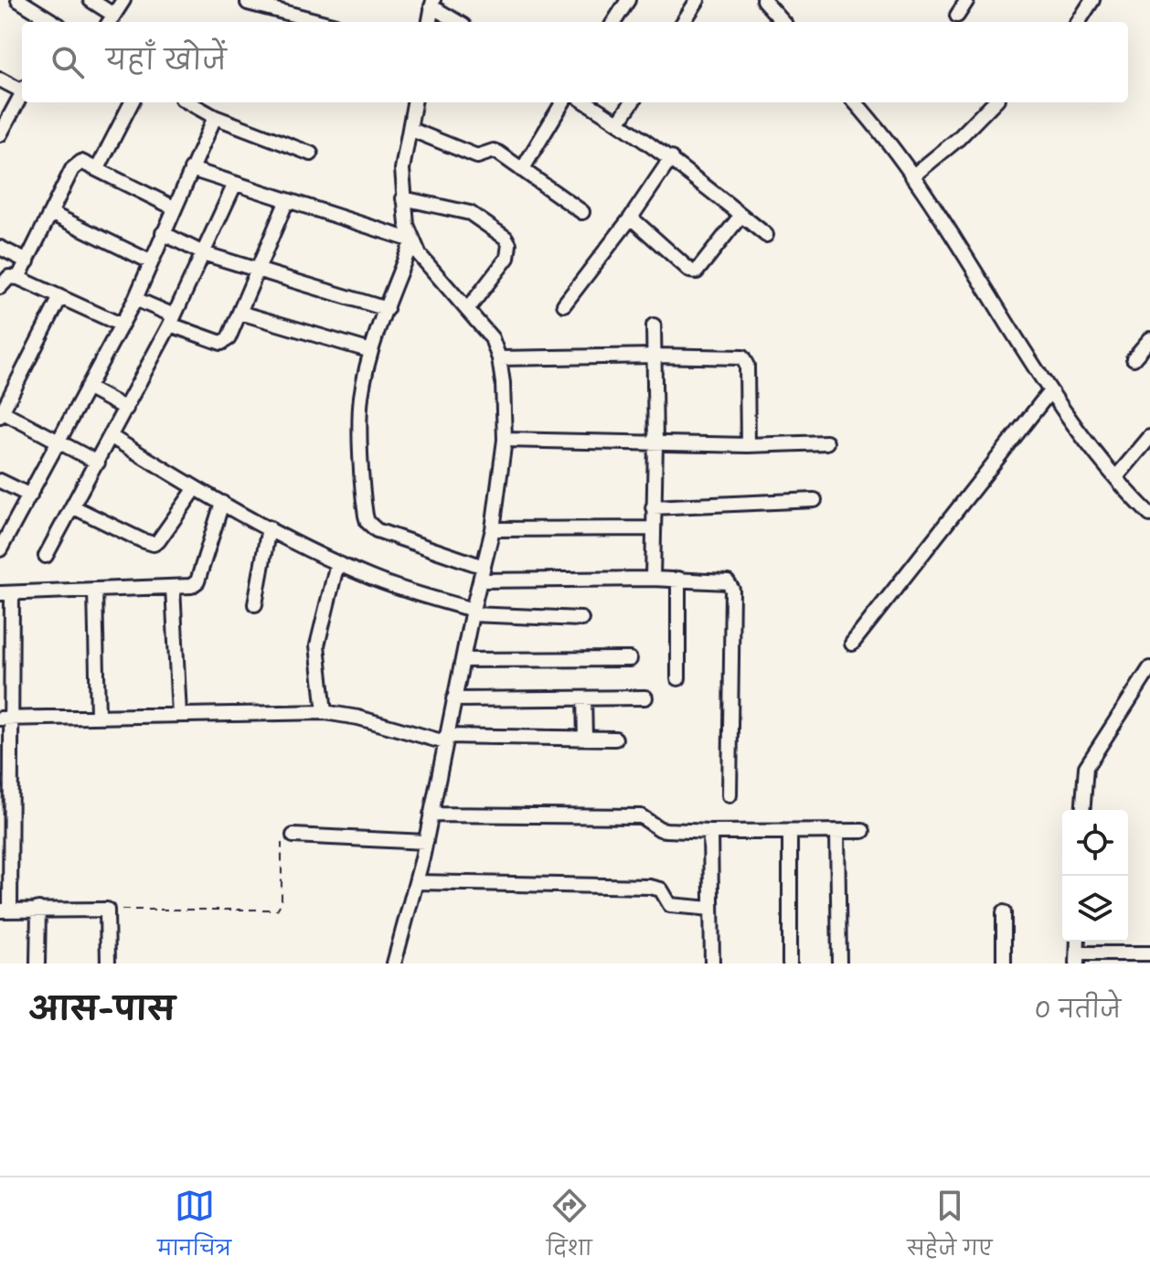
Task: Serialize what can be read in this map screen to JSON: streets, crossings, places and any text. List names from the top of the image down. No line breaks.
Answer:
{"page":{"search":"यहाँ खोजें","heading":["आस-पास","0 नतीजे"],"nav":["मानचित्र","दिशा","सहेजे गए"]}}
